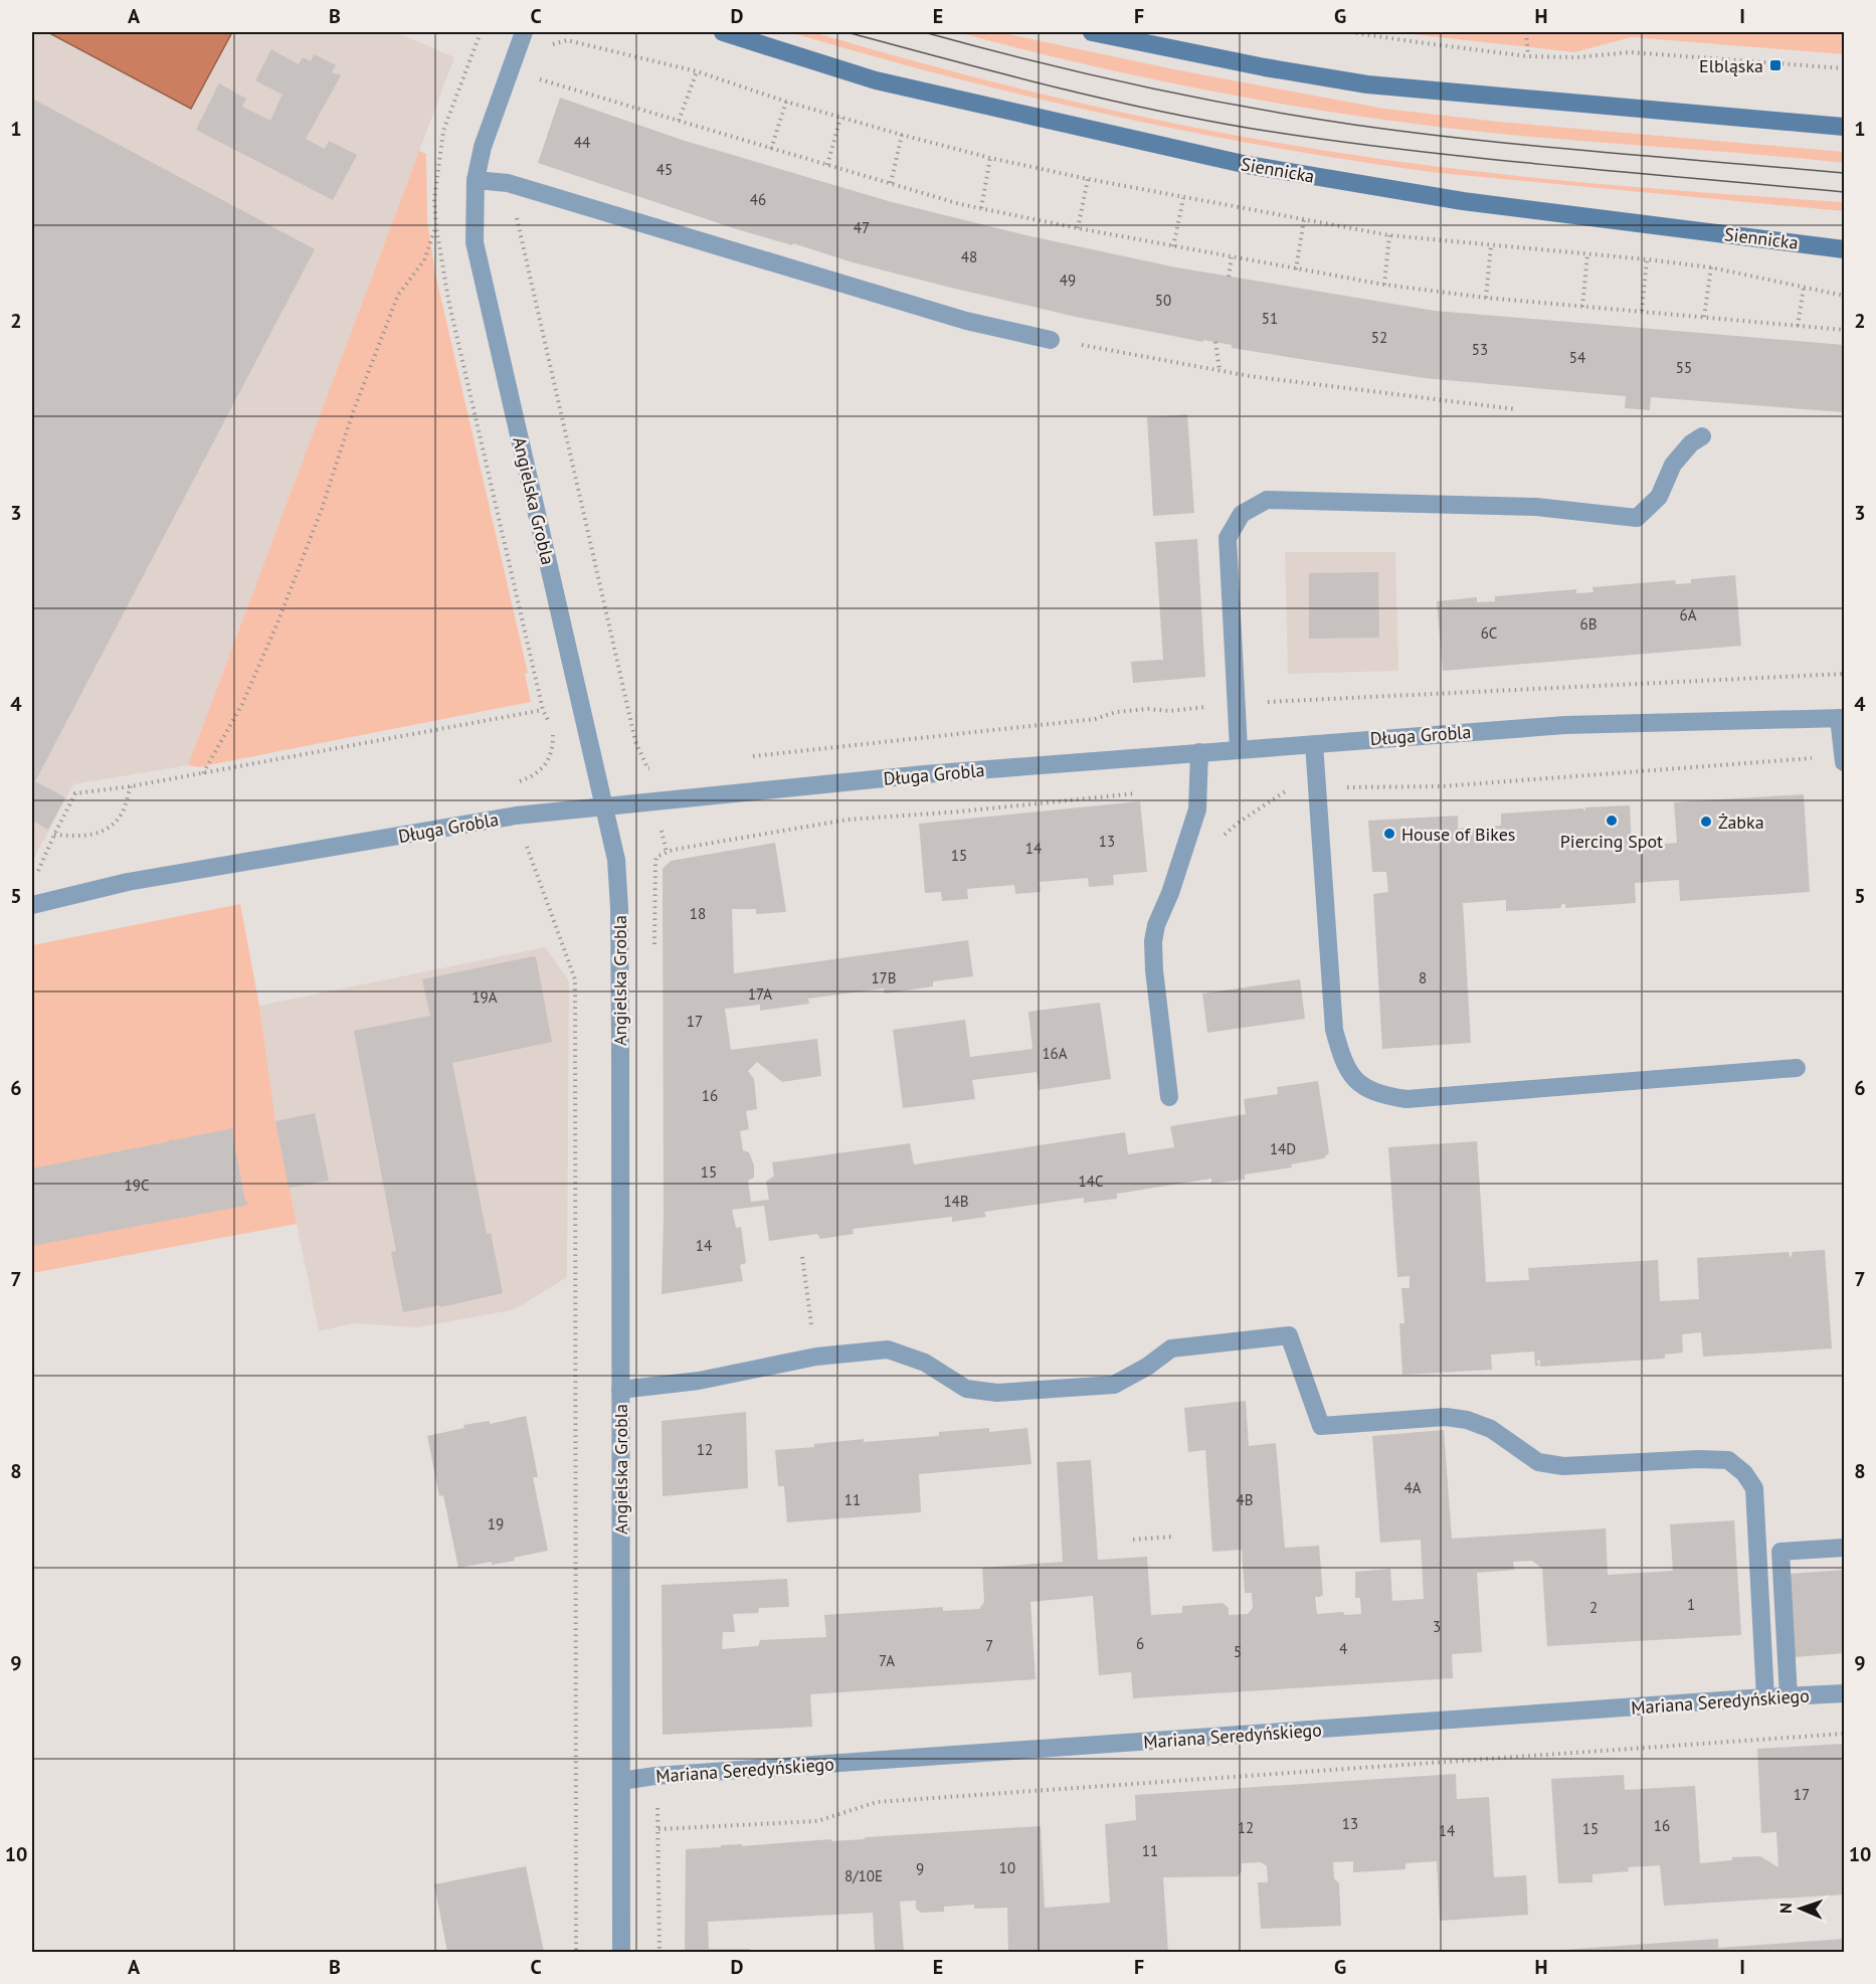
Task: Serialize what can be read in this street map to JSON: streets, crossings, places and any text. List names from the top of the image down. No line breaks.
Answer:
{"streets":{"street":["Siennicka","Angielska Grobla","Długa Grobla","Mariana Seredyńskiego"]},"crossings":[["Angielska Grobla","Długa Grobla"],["Angielska Grobla","Mariana Seredyńskiego"]],"places":{"transit":["Elbląska"],"other":["Piercing Spot","Żabka","House of Bikes"]},"house_numbers":["44","45","46","47","48","49","50","51","52","53","54","55","6A","6B","6C","13","14","15","18","17B","8","17A","19A","17","16A","16","14D","15","14C","19C","14B","14","12","4A","11","4B","19","1","2","3","6","7","4","5","7A","17","13","16","12","15","14","11","10","9","8/10E"],"north":"left","grid":{"columns":["A","B","C","D","E","F","G","H","I"],"rows":["1","2","3","4","5","6","7","8","9","10"]}}
